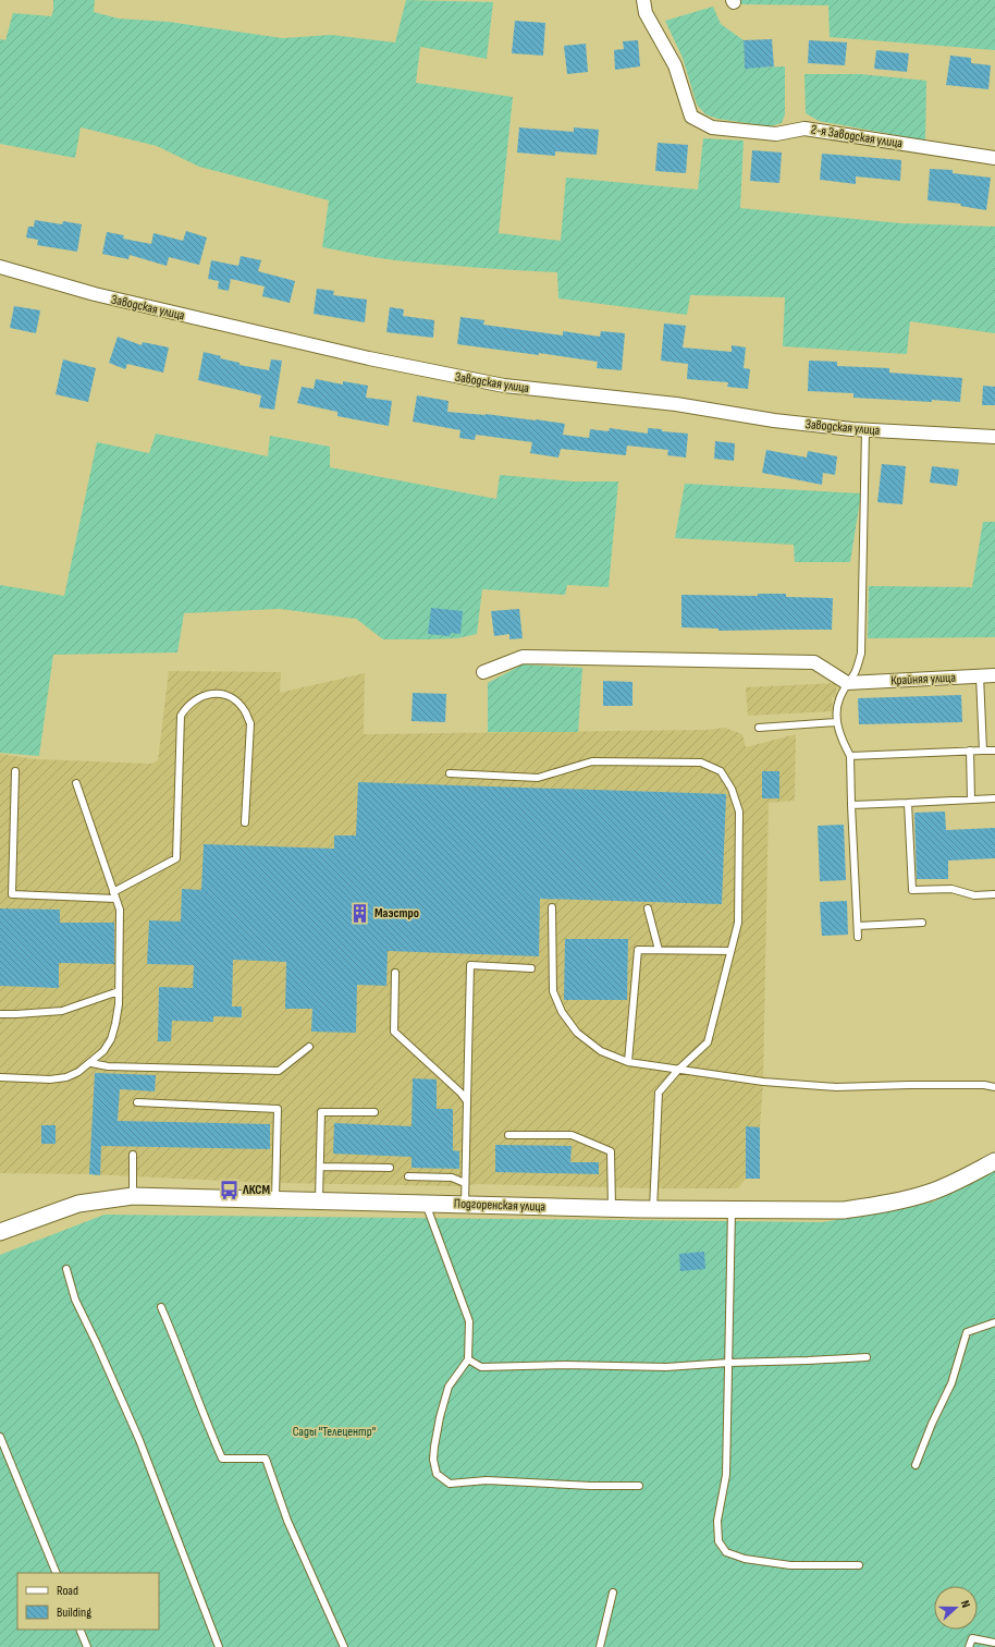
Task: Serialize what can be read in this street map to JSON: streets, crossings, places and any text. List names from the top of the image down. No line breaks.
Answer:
{"streets":{"street":["2-я Заводская улица","Заводская улица","Крайняя улица","Подгоренская улица"]},"parks":["Сады \"Телецентр\""],"places":{"building":["Маэстро"],"bus stop":["ЛКСМ"]},"legend":["Road","Building"],"north":"right"}
